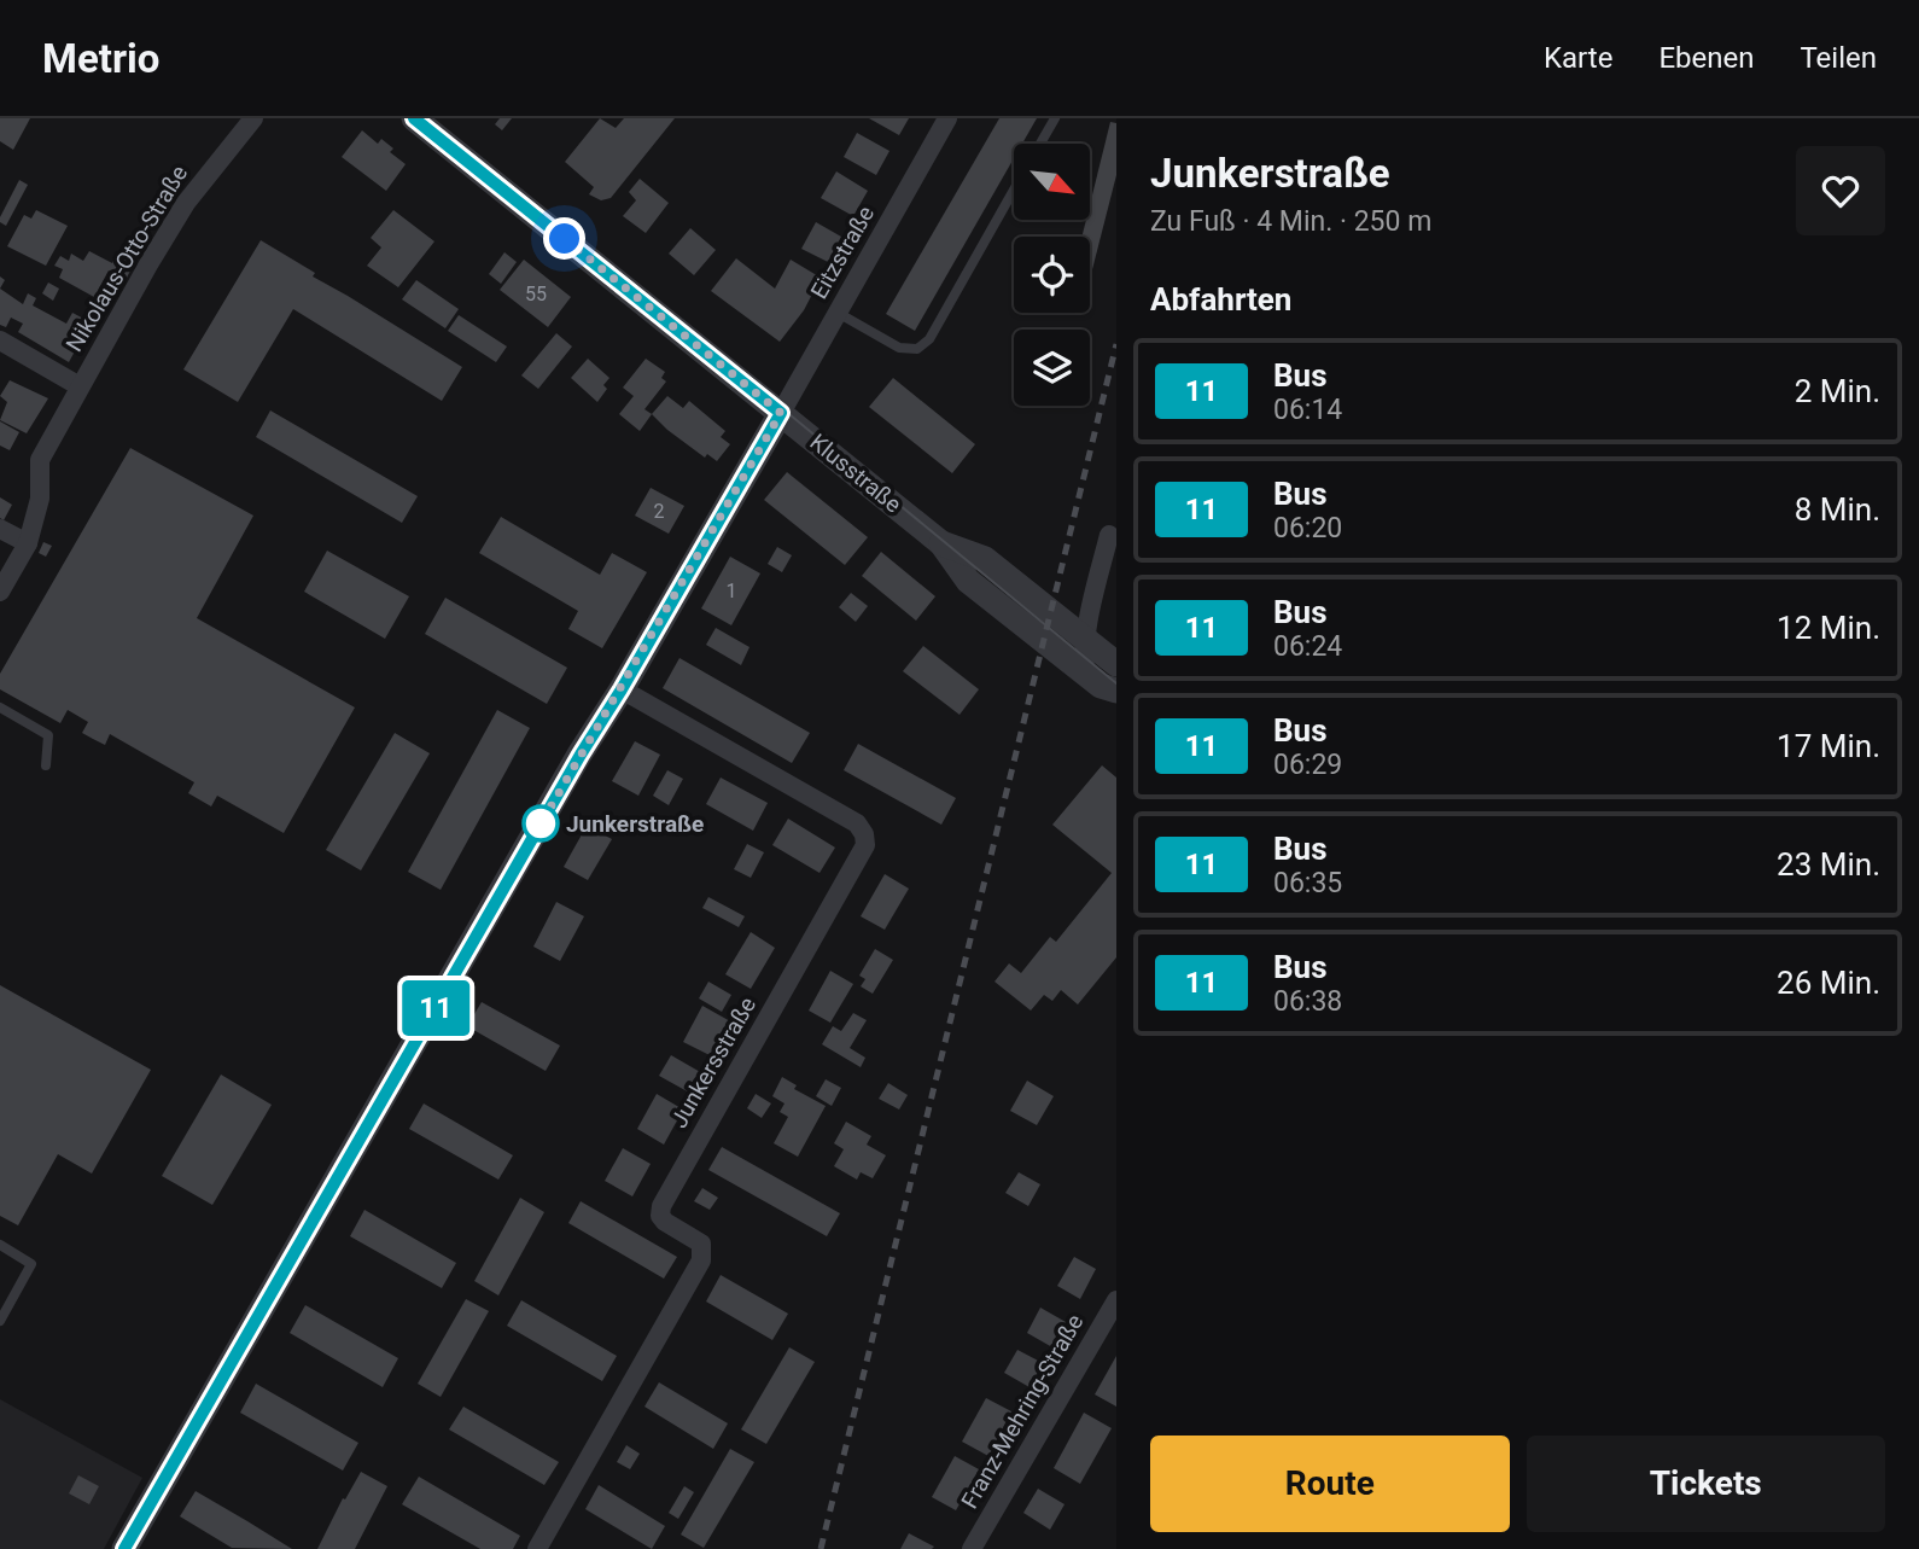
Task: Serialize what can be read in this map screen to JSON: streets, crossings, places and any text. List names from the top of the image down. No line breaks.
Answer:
{"streets":{"street":["Eitzstraße","Nikolaus-Otto-Straße","Klusstraße","Junkersstraße","Franz-Mehring-Straße"]},"crossings":[["Eitzstraße","Klusstraße"]],"places":["Junkerstraße"],"lines":["bus line 11"],"house_numbers":["55","2","1"],"north":"bottom right","page":{"header":"Metrio","nav":["Karte","Ebenen","Teilen"],"on_map":"11","heading":[["Junkerstraße","Zu Fuß · 4 Min. · 250 m"],"Abfahrten"],"list":[{"mark":"11","name":"Bus","note":"06:14","value":"2 Min."},{"mark":"11","name":"Bus","note":"06:20","value":"8 Min."},{"mark":"11","name":"Bus","note":"06:24","value":"12 Min."},{"mark":"11","name":"Bus","note":"06:29","value":"17 Min."},{"mark":"11","name":"Bus","note":"06:35","value":"23 Min."},{"mark":"11","name":"Bus","note":"06:38","value":"26 Min."}],"buttons":["Route","Tickets"]}}
